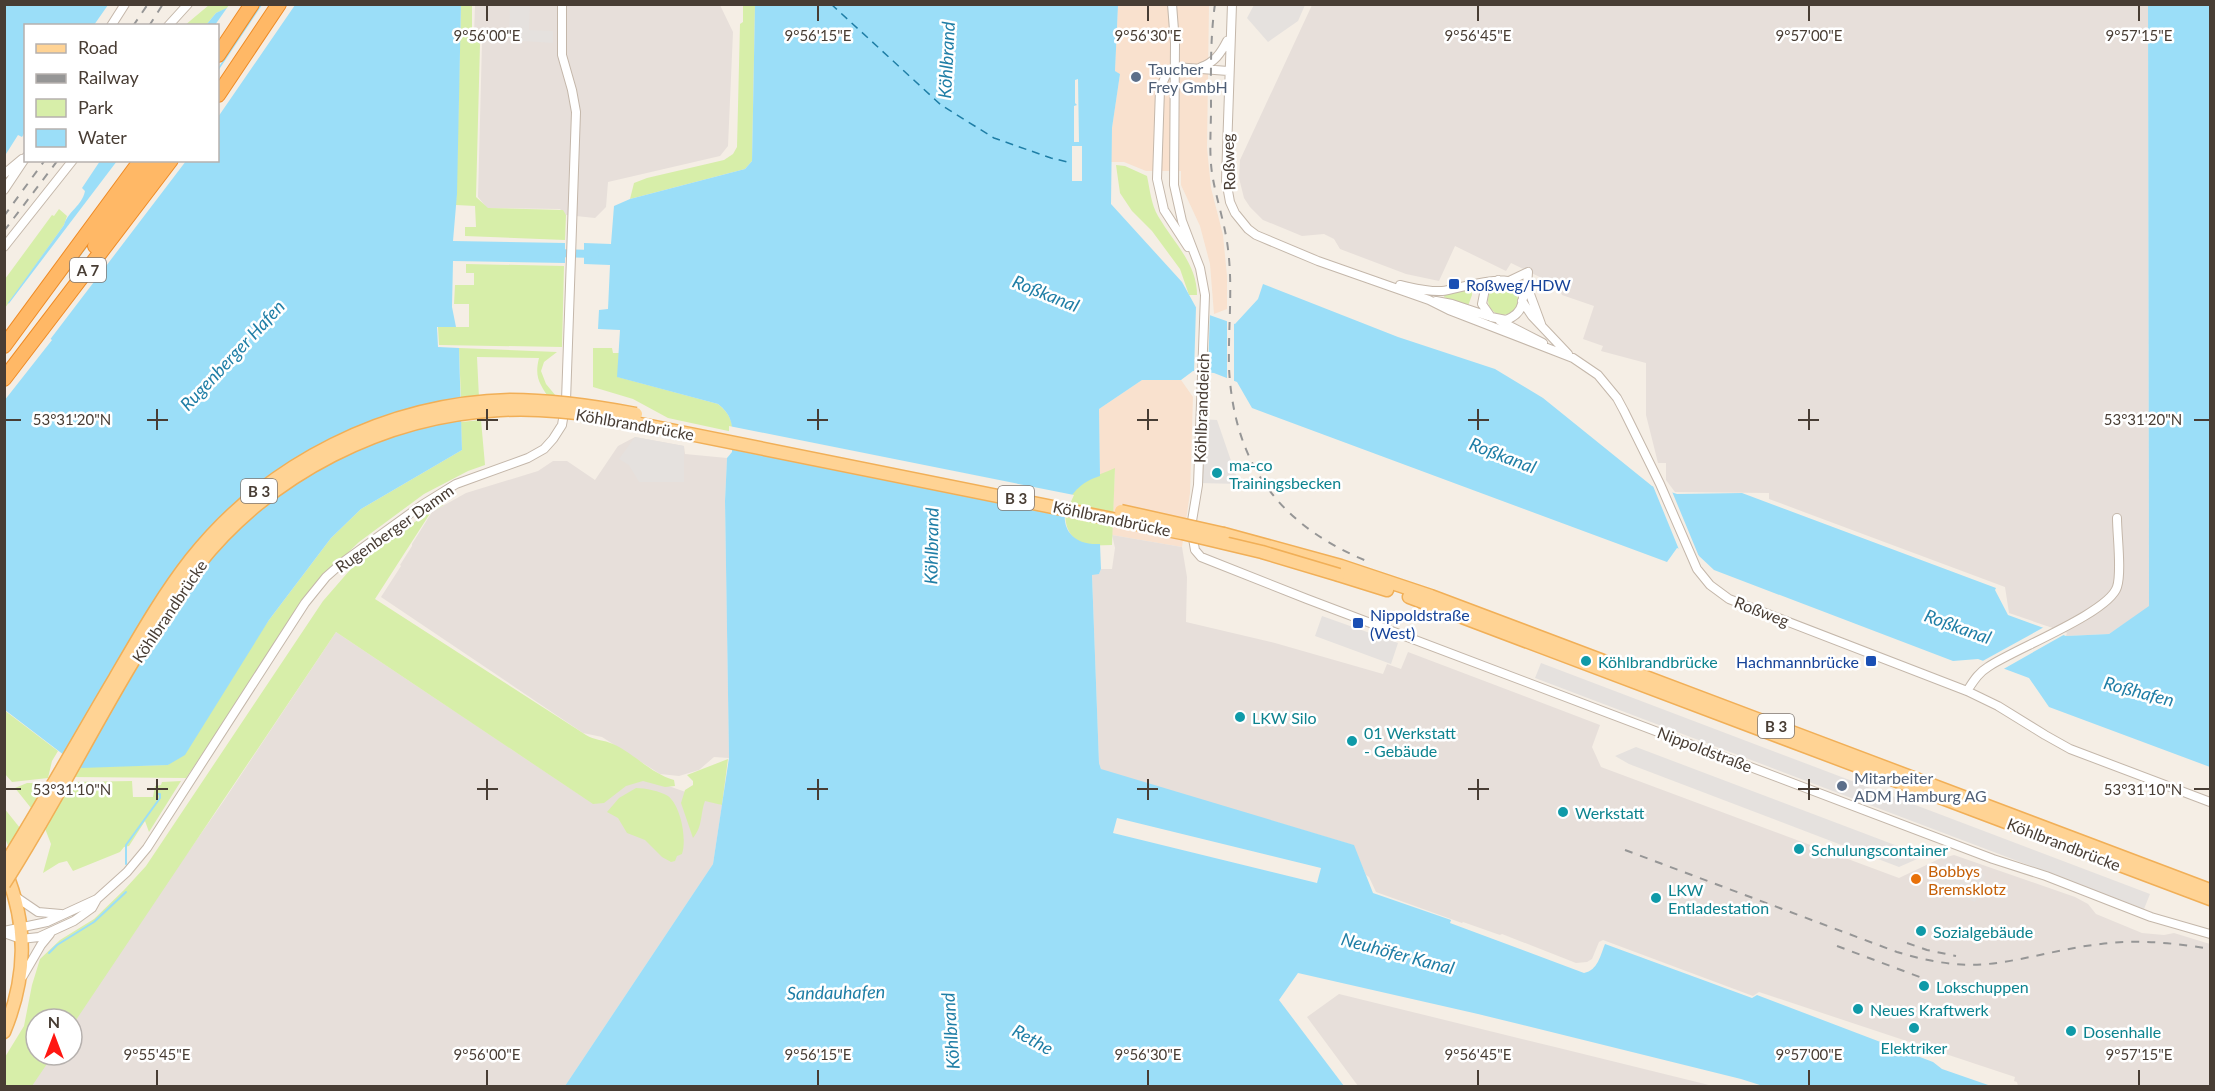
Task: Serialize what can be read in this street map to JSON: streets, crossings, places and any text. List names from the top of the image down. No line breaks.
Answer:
{"streets":{"highway":["A 7"],"main road":["Köhlbrandbrücke","B 3"],"street":["Roßweg","Köhlbranddeich","Rugenberger Damm","Nippoldstraße"]},"crossings":[["Köhlbranddeich","Nippoldstraße"],["Köhlbrandbrücke","B 3"],["B 3","Rugenberger Damm"]],"water":["Köhlbrand","Roßkanal","Rugenberger Hafen","Roßhafen","Neuhöfer Kanal","Sandauhafen","Rethe"],"places":{"other":["Taucher Frey GmbH","ma-co Trainingsbecken","Köhlbrandbrücke","LKW Silo","01 Werkstatt - Gebäude","Mitarbeiter ADM Hamburg AG","Werkstatt","Schulungscontainer","Bobbys Bremsklotz","LKW Entladestation","Sozialgebäude","Lokschuppen","Neues Kraftwerk","Elektriker","Dosenhalle"],"transit":["Roßweg/HDW","Nippoldstraße (West)","Hachmannbrücke"]},"legend":["Road","Railway","Park","Water"],"north":"top","coordinates":["9°56'00\"E","9°56'15\"E","9°56'30\"E","9°56'45\"E","9°57'00\"E","9°57'15\"E","53°31'20\"N","53°31'10\"N","9°55'45\"E"]}
